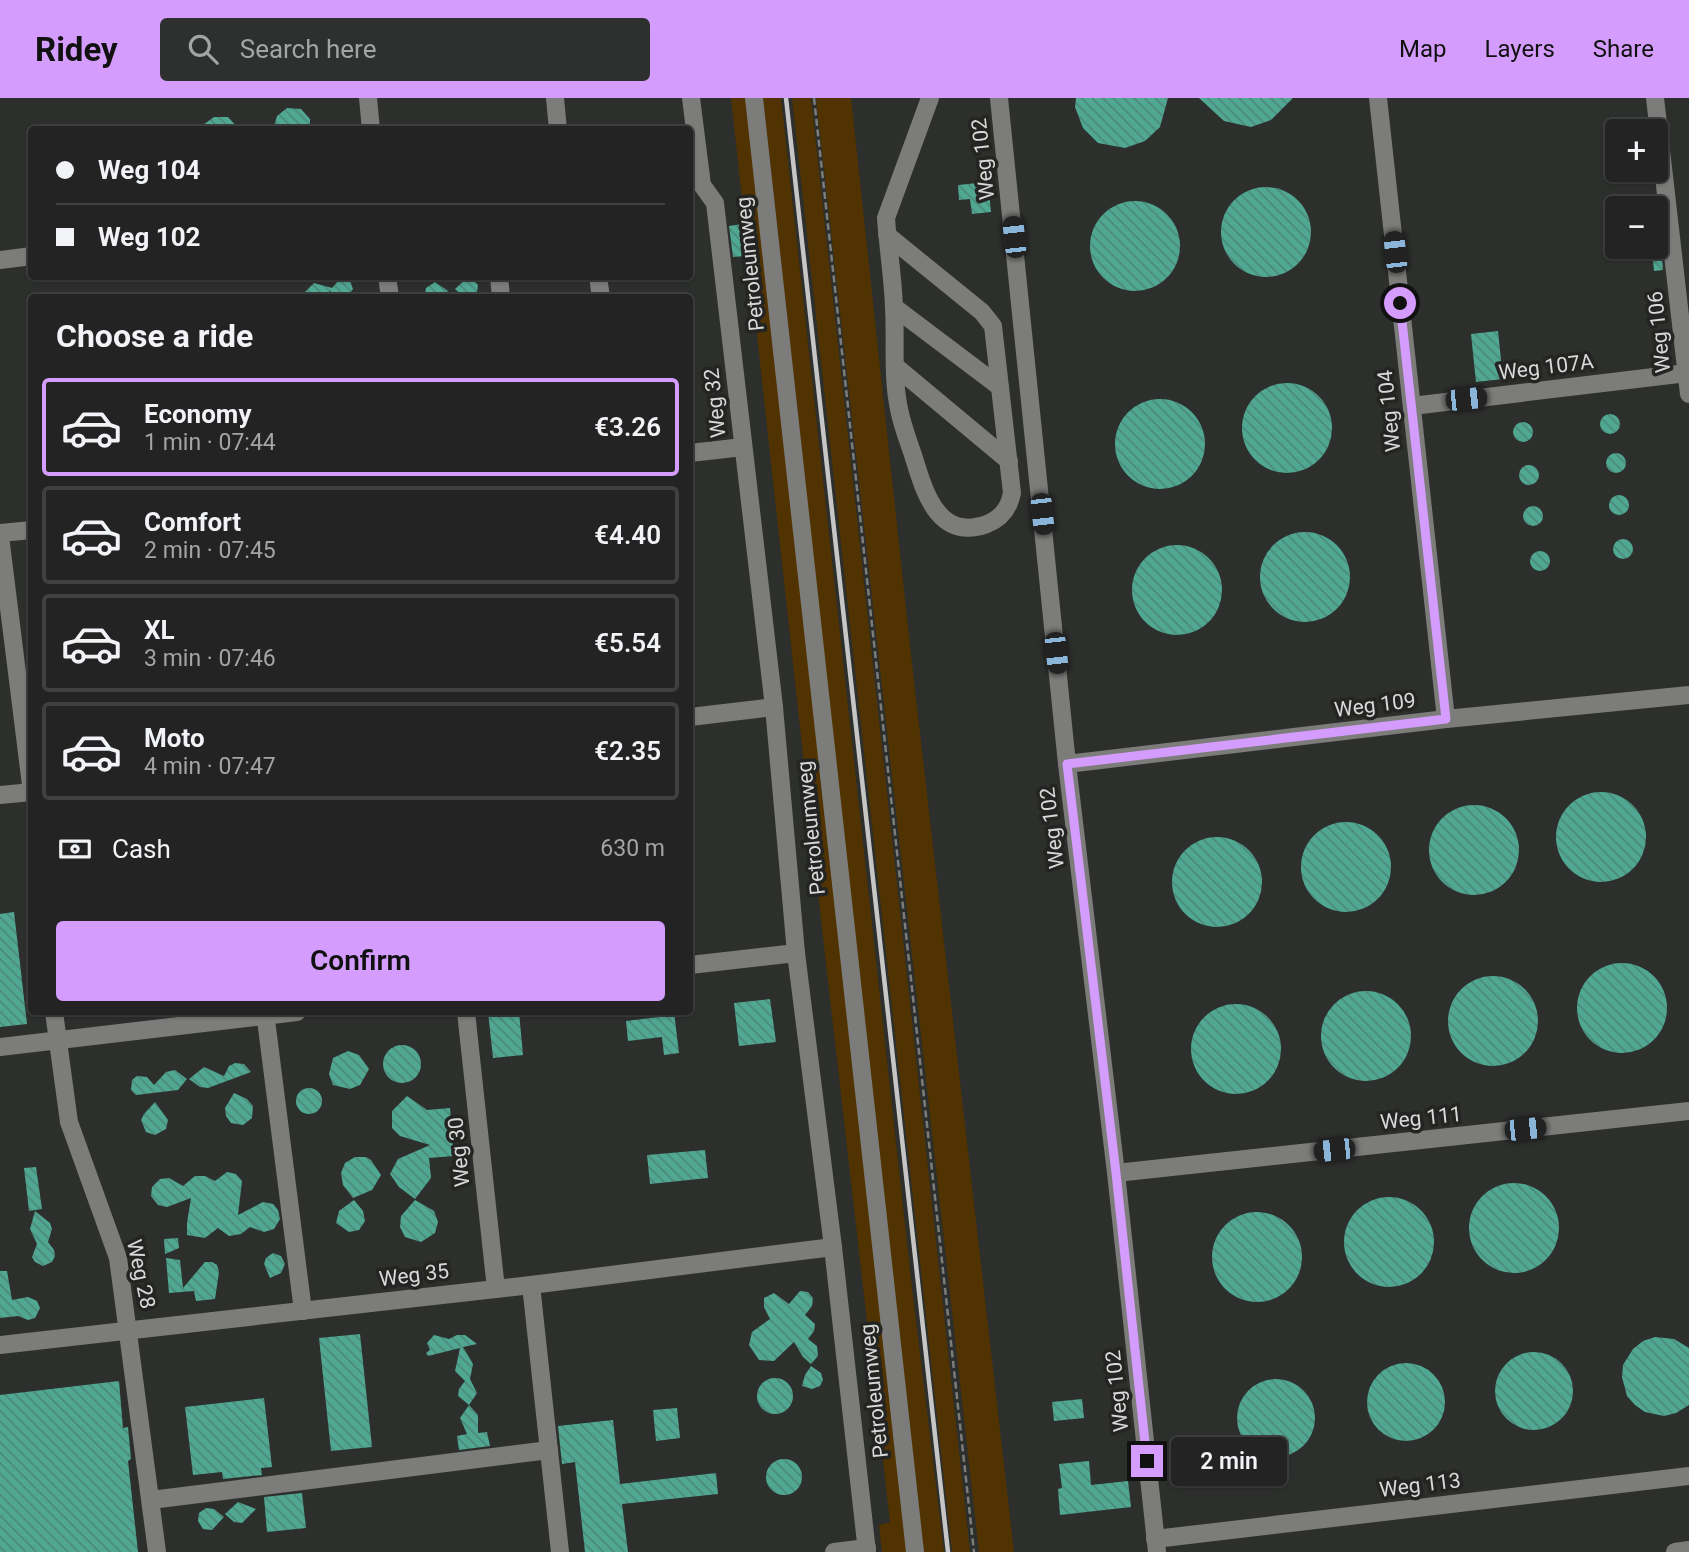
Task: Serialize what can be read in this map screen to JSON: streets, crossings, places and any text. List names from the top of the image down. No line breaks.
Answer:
{"streets":{"street":["Weg 102","Petroleumweg","Weg 106","Weg 107A","Weg 32","Weg 104","Weg 109","Weg 111","Weg 30","Weg 28","Weg 35","Weg 113"]},"crossings":[["Weg 102","Weg 109"],["Weg 102","Weg 111"],["Weg 102","Weg 113"],["Weg 106","Weg 107A"],["Weg 107A","Weg 104"],["Weg 32","Weg 35"],["Weg 104","Weg 109"],["Weg 30","Weg 35"],["Weg 28","Weg 35"]],"page":{"header":"Ridey","search":"Search here","nav":["Map","Layers","Share"],"map_buttons":["+","−"],"banner":["Weg 104","Weg 102"],"heading":"Choose a ride","list":[{"name":"Economy","note":"1 min · 07:44","value":"€3.26"},{"name":"Comfort","note":"2 min · 07:45","value":"€4.40"},{"name":"XL","note":"3 min · 07:46","value":"€5.54"},{"name":"Moto","note":"4 min · 07:47","value":"€2.35"}],"pay":["Cash","630 m"],"buttons":"Confirm","bubble":"2 min"}}
